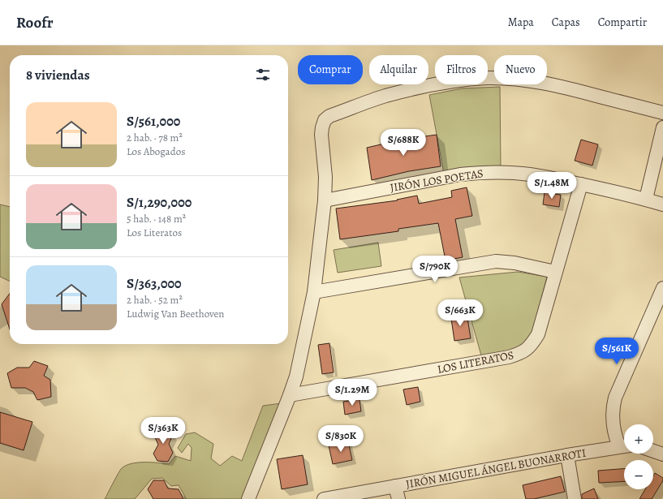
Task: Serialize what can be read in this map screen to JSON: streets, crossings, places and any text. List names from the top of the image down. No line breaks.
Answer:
{"streets":{"street":["JIRÓN LOS POETAS","LOS LITERATOS","JIRÓN MIGUEL ÁNGEL BUONARROTI"]},"crossings":[["JIRÓN LOS POETAS","LOS LITERATOS"]],"page":{"header":"Roofr","nav":["Mapa","Capas","Compartir"],"chip":["Comprar","Alquilar","Filtros","Nuevo"],"heading":"8 viviendas","list":[{"name":"S/561,000","note":"2 hab. · 78 m² · Los Abogados"},{"name":"S/1,290,000","note":"5 hab. · 148 m² · Los Literatos"},{"name":"S/363,000","note":"2 hab. · 52 m² · Ludwig Van Beethoven"}],"price":["S/688K","S/1.48M","S/790K","S/663K","S/561K","S/1.29M","S/363K","S/830K"],"map_buttons":["+","−"]}}
